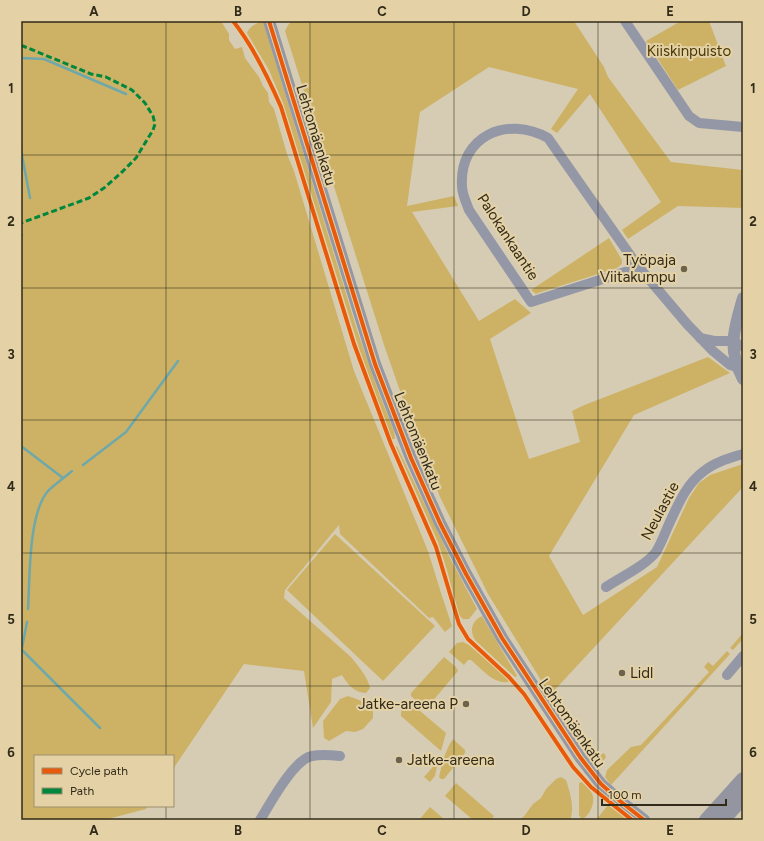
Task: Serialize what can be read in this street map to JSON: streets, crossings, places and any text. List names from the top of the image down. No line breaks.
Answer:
{"streets":{"street":["Lehtomäenkatu","Palokankaantie","Neulastie"]},"parks":["Kiiskinpuisto"],"places":["Työpaja Viitakumpu","Lidl","Jatke-areena P","Jatke-areena"],"legend":["Cycle path","Path"],"scale_bar":"100 m","grid":{"columns":["A","B","C","D","E"],"rows":["1","2","3","4","5","6"]}}
